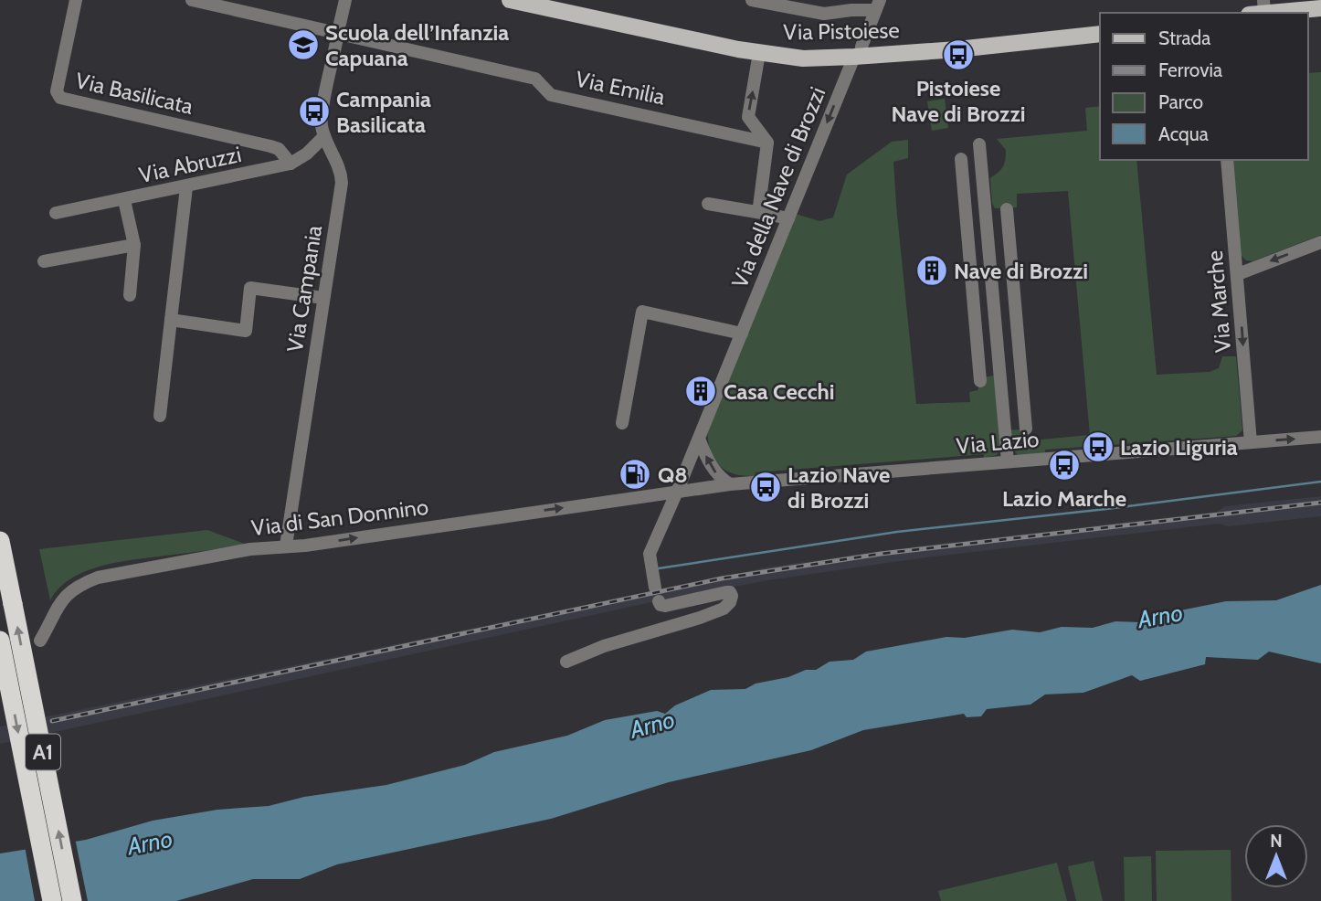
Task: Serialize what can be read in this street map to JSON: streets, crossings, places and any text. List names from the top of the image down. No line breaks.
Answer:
{"streets":{"highway":["A1"],"main road":["Via Pistoiese"],"street":["Via Emilia","Via Basilicata","Via Abruzzi","Via della Nave di Brozzi","Via Campania","Via Marche","Via Lazio","Via di San Donnino"]},"crossings":[["Via Pistoiese","Via della Nave di Brozzi"],["Via Emilia","Via Campania"],["Via Basilicata","Via Abruzzi"],["Via Abruzzi","Via Campania"],["Via della Nave di Brozzi","Via Lazio"],["Via della Nave di Brozzi","Via di San Donnino"],["Via Campania","Via di San Donnino"],["Via Marche","Via Lazio"],["Via Lazio","Via di San Donnino"]],"one_way":["Via Marche","Via di San Donnino"],"water":["Arno"],"places":{"school or university":["Scuola dell’Infanzia Capuana"],"bus stop":["Pistoiese Nave di Brozzi","Campania Basilicata","Lazio Liguria","Lazio Marche","Lazio Nave di Brozzi"],"building":["Nave di Brozzi","Casa Cecchi"],"fuel station":["Q8"]},"legend":["Strada","Ferrovia","Parco","Acqua"],"north":"top"}
